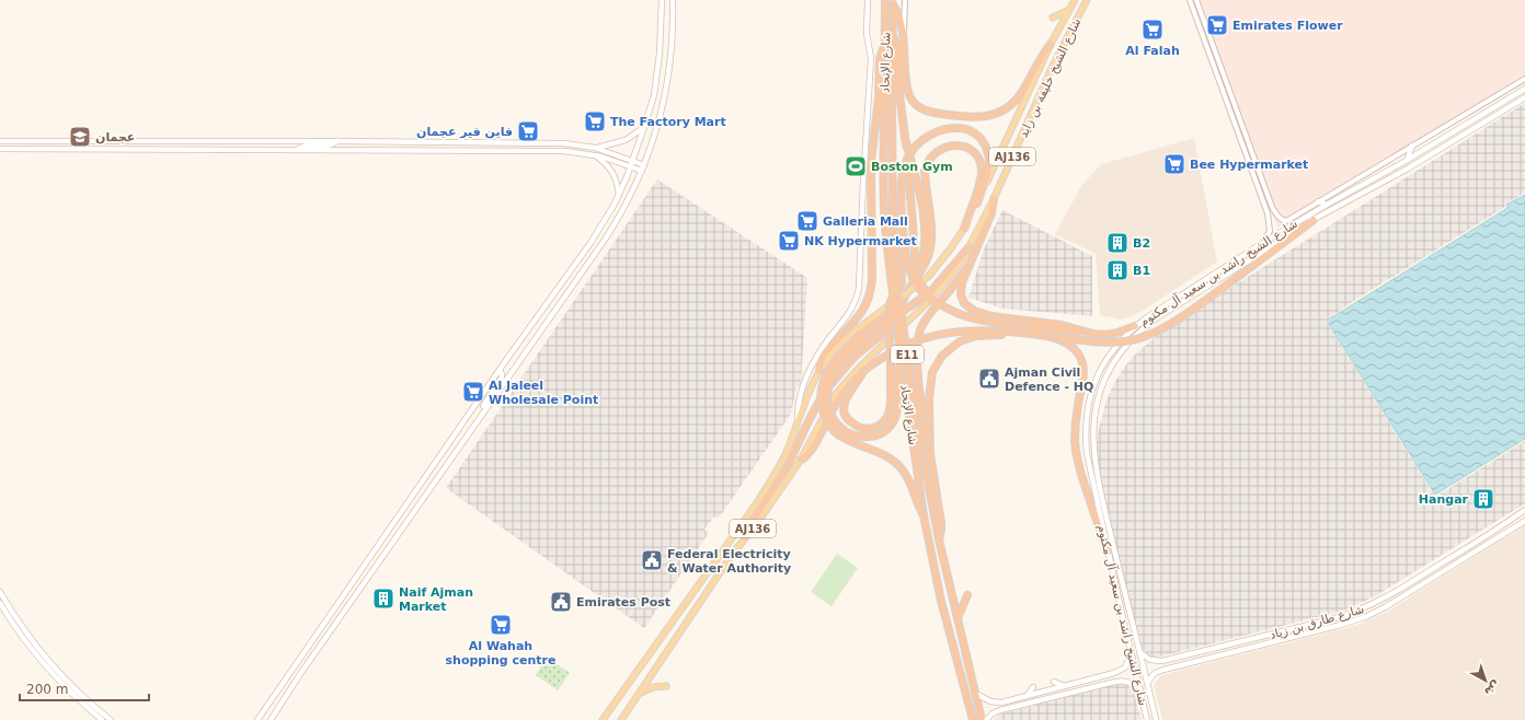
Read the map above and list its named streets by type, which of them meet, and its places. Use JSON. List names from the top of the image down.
{
  "streets": {
    "highway": ["شارع الإتحاد", "E11"],
    "main road": [
      "شارع الشيخ خليفة بن زايد",
      "AJ136",
      "شارع الشيخ راشد بن سعيد آل مكتوم",
      "شارع طارق بن زياد"
    ]
  },
  "crossings": [
    ["شارع الإتحاد", "شارع الشيخ خليفة بن زايد"],
    ["شارع الإتحاد", "AJ136"],
    ["شارع الشيخ خليفة بن زايد", "AJ136"],
    ["شارع الشيخ راشد بن سعيد آل مكتوم", "شارع طارق بن زياد"]
  ],
  "places": {
    "supermarket": [
      "Emirates Flower",
      "Al Falah",
      "The Factory Mart",
      "فاين فير عجمان",
      "Bee Hypermarket",
      "Galleria Mall",
      "NK Hypermarket",
      "Al Jaleel Wholesale Point",
      "Al Wahah shopping centre"
    ],
    "school or university": ["عجمان"],
    "sports": ["Boston Gym"],
    "building": [
      "B2",
      "B1",
      "Hangar",
      "Naif Ajman Market"
    ],
    "public building": ["Ajman Civil Defence - HQ", "Federal Electricity & Water Authority", "Emirates Post"]
  },
  "scale_bar": "200 m",
  "north": "bottom right"
}
